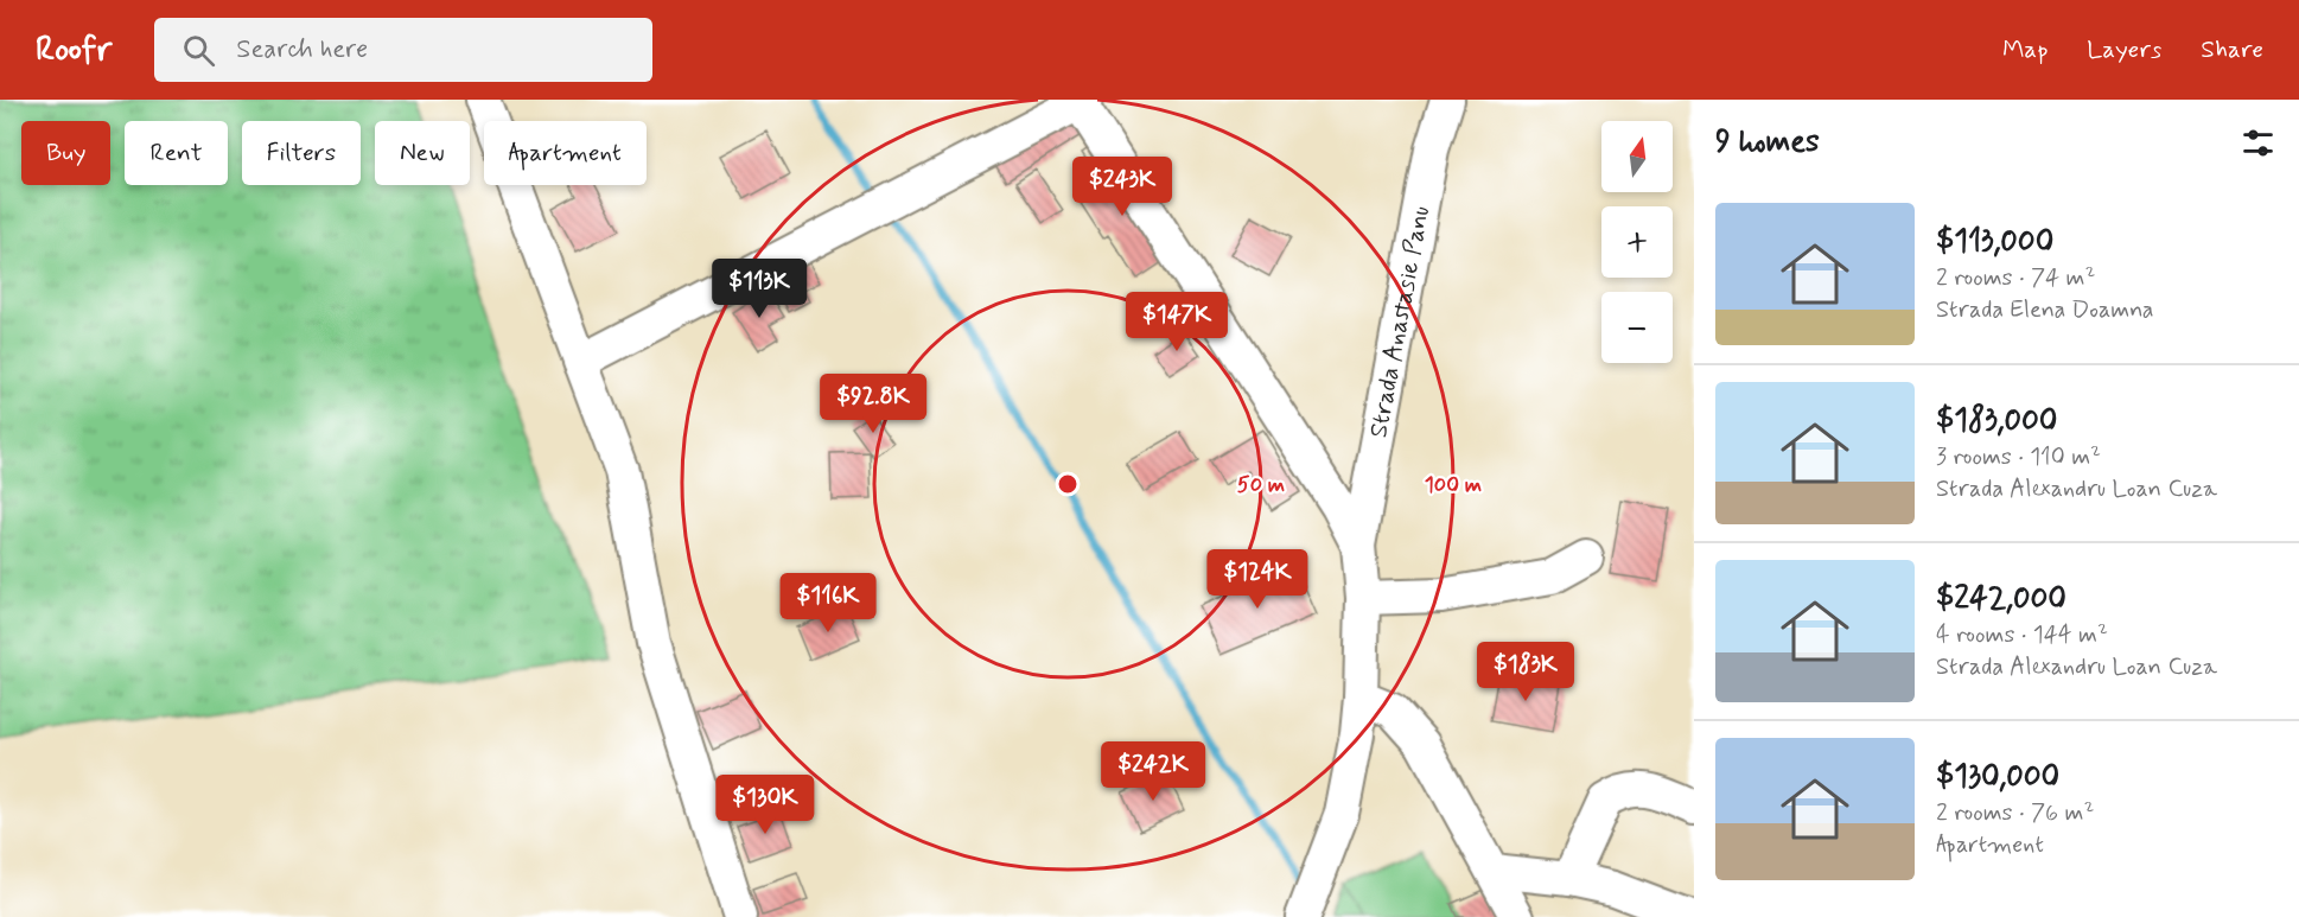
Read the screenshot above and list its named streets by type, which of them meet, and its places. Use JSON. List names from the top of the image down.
{
  "streets": {
    "street": ["Strada Anastasie Panu"]
  },
  "north": "top",
  "page": {
    "header": "Roofr",
    "search": "Search here",
    "nav": ["Map", "Layers", "Share"],
    "heading": "9 homes",
    "map_buttons": ["+", "−"],
    "chip": [
      "Buy",
      "Rent",
      "Filters",
      "New",
      "Apartment"
    ],
    "price": [
      "$243K",
      "$113K",
      "$147K",
      "$92.8K",
      "$124K",
      "$116K",
      "$183K",
      "$242K",
      "$130K"
    ],
    "list": [
      {
        "name": "$113,000",
        "note": "2 rooms · 74 m² · Strada Elena Doamna"
      },
      {
        "name": "$183,000",
        "note": "3 rooms · 110 m² · Strada Alexandru Loan Cuza"
      },
      {
        "name": "$242,000",
        "note": "4 rooms · 144 m² · Strada Alexandru Loan Cuza"
      },
      {
        "name": "$130,000",
        "note": "2 rooms · 76 m² · Apartment"
      }
    ]
  },
  "rings": ["50 m", "100 m"]
}
